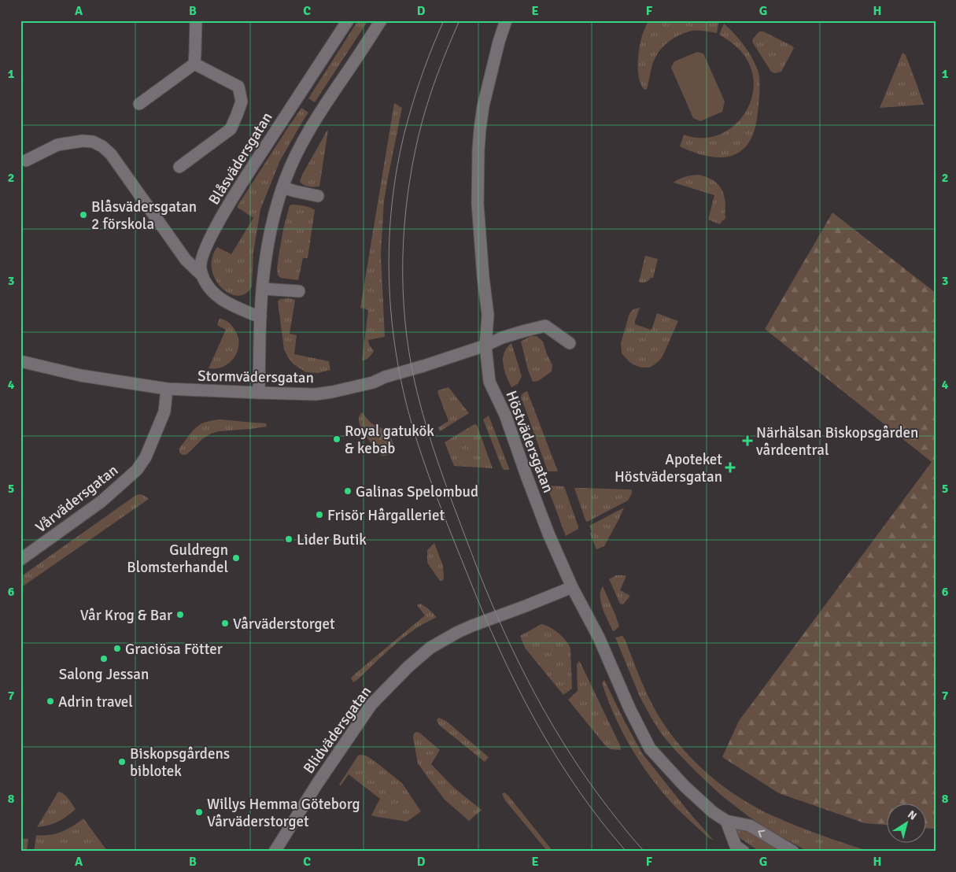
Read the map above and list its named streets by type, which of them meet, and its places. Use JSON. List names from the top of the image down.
{
  "streets": {
    "street": [
      "Blåsvädersgatan",
      "Stormvädersgatan",
      "Höstvädersgatan",
      "Vårvädersgatan",
      "Blidvädersgatan"
    ]
  },
  "crossings": [
    ["Stormvädersgatan", "Höstvädersgatan"],
    ["Stormvädersgatan", "Vårvädersgatan"],
    ["Höstvädersgatan", "Blidvädersgatan"]
  ],
  "places": {
    "other": [
      "Blåsvädersgatan 2 förskola",
      "Royal gatukök & kebab",
      "Galinas Spelombud",
      "Frisör Hårgalleriet",
      "Lider Butik",
      "Guldregn Blomsterhandel",
      "Vår Krog & Bar",
      "Vårväderstorget",
      "Graciösa Fötter",
      "Salong Jessan",
      "Adrin travel",
      "Biskopsgårdens biblotek",
      "Willys Hemma Göteborg Vårväderstorget"
    ],
    "health": ["Närhälsan Biskopsgården vårdcentral", "Apoteket Höstvädersgatan"]
  },
  "north": "top right",
  "grid": {
    "columns": [
      "A",
      "B",
      "C",
      "D",
      "E",
      "F",
      "G",
      "H"
    ],
    "rows": [
      "1",
      "2",
      "3",
      "4",
      "5",
      "6",
      "7",
      "8"
    ]
  }
}
